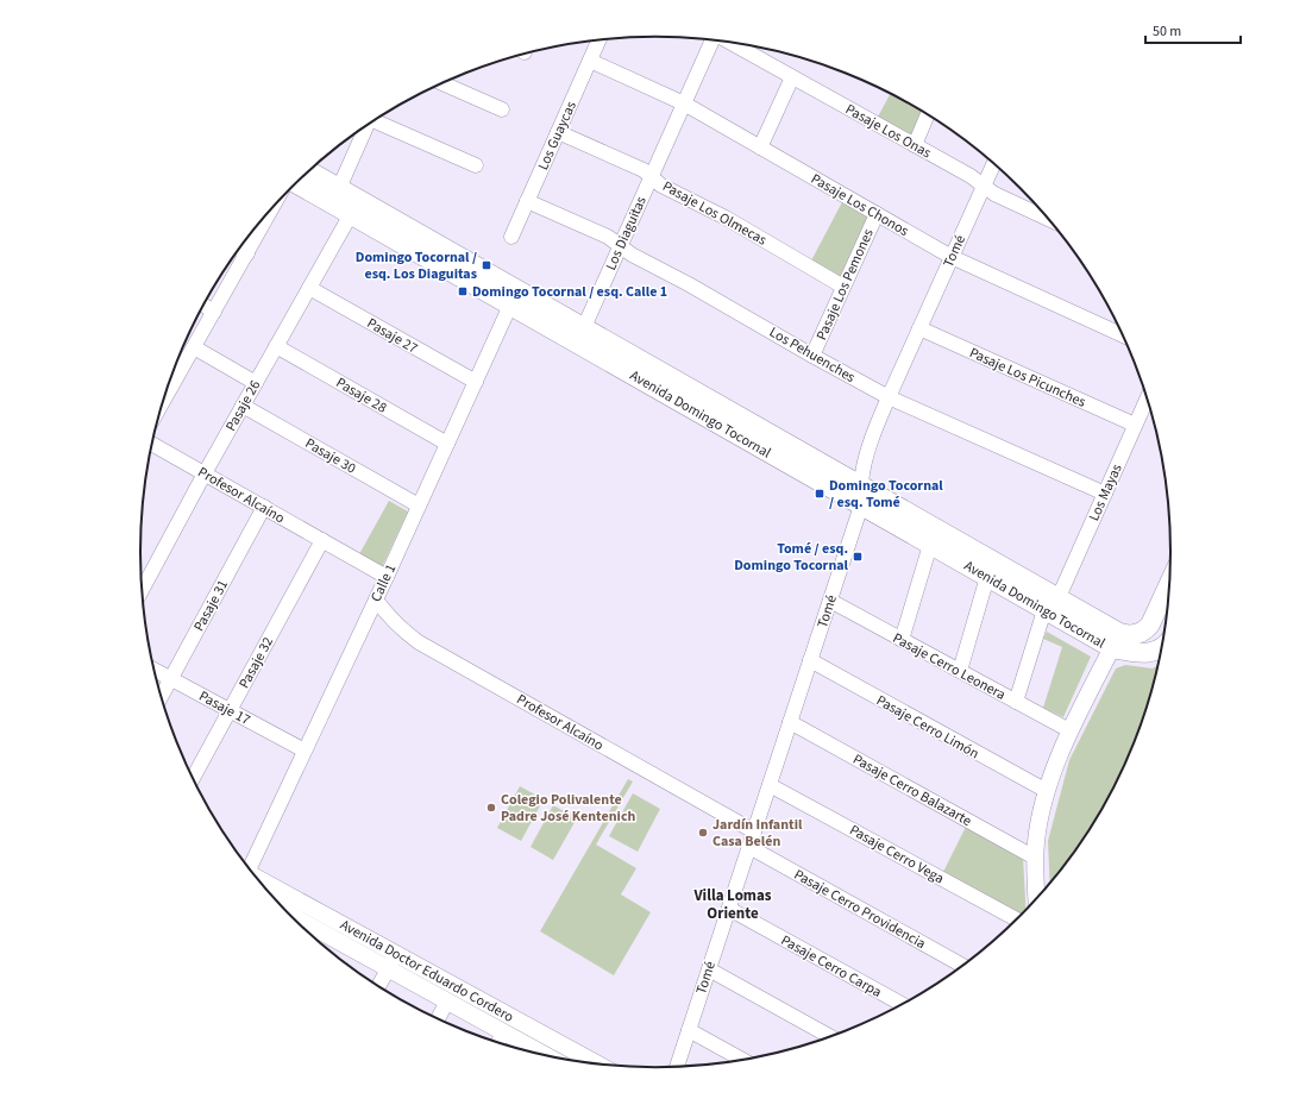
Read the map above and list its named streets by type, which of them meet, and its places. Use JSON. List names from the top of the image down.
{
  "streets": {
    "main road": ["Avenida Domingo Tocornal"],
    "street": [
      "Pasaje Los Onas",
      "Los Guaycas",
      "Pasaje Los Chonos",
      "Pasaje Los Olmecas",
      "Los Diaguitas",
      "Tomé",
      "Pasaje Los Pemones",
      "Pasaje 27",
      "Los Pehuenches",
      "Pasaje Los Picunches",
      "Pasaje 28",
      "Pasaje 26",
      "Pasaje 30",
      "Los Mayas",
      "Profesor Alcaíno",
      "Calle 1",
      "Pasaje 31",
      "Pasaje 32",
      "Pasaje Cerro Leonera",
      "Pasaje 17",
      "Pasaje Cerro Limón",
      "Pasaje Cerro Balazarte",
      "Pasaje Cerro Vega",
      "Pasaje Cerro Providencia",
      "Pasaje Cerro Carpa",
      "Avenida Doctor Eduardo Cordero"
    ]
  },
  "crossings": [
    ["Pasaje Los Onas", "Tomé"],
    ["Los Guaycas", "Pasaje Los Chonos"],
    ["Los Guaycas", "Pasaje Los Olmecas"],
    ["Los Guaycas", "Los Pehuenches"],
    ["Pasaje Los Chonos", "Los Diaguitas"],
    ["Pasaje Los Chonos", "Tomé"],
    ["Pasaje Los Chonos", "Pasaje Los Pemones"],
    ["Pasaje Los Olmecas", "Los Diaguitas"],
    ["Pasaje Los Olmecas", "Pasaje Los Pemones"],
    ["Los Diaguitas", "Los Pehuenches"],
    ["Los Diaguitas", "Avenida Domingo Tocornal"],
    ["Tomé", "Los Pehuenches"],
    ["Tomé", "Pasaje Los Picunches"],
    ["Tomé", "Avenida Domingo Tocornal"],
    ["Tomé", "Profesor Alcaíno"],
    ["Tomé", "Pasaje Cerro Leonera"],
    ["Tomé", "Pasaje Cerro Limón"],
    ["Tomé", "Pasaje Cerro Balazarte"],
    ["Tomé", "Pasaje Cerro Vega"],
    ["Tomé", "Pasaje Cerro Providencia"],
    ["Tomé", "Pasaje Cerro Carpa"],
    ["Pasaje Los Pemones", "Los Pehuenches"],
    ["Pasaje 27", "Pasaje 26"],
    ["Pasaje 27", "Calle 1"],
    ["Los Pehuenches", "Los Mayas"],
    ["Pasaje Los Picunches", "Los Mayas"],
    ["Pasaje 28", "Pasaje 26"],
    ["Pasaje 28", "Calle 1"],
    ["Pasaje 26", "Avenida Domingo Tocornal"],
    ["Pasaje 26", "Pasaje 30"],
    ["Pasaje 26", "Profesor Alcaíno"],
    ["Avenida Domingo Tocornal", "Los Mayas"],
    ["Avenida Domingo Tocornal", "Calle 1"],
    ["Pasaje 30", "Calle 1"],
    ["Los Mayas", "Pasaje Cerro Leonera"],
    ["Profesor Alcaíno", "Calle 1"],
    ["Profesor Alcaíno", "Pasaje 31"],
    ["Profesor Alcaíno", "Pasaje 32"],
    ["Calle 1", "Pasaje 17"],
    ["Pasaje 31", "Pasaje 17"],
    ["Pasaje 32", "Pasaje 17"]
  ],
  "districts": ["Villa Lomas Oriente"],
  "places": {
    "transit": [
      "Domingo Tocornal / esq. Los Diaguitas",
      "Domingo Tocornal / esq. Calle 1",
      "Domingo Tocornal / esq. Tomé",
      "Tomé / esq. Domingo Tocornal"
    ],
    "other": ["Colegio Polivalente Padre José Kentenich", "Jardín Infantil Casa Belén"]
  },
  "scale_bar": "50 m"
}
